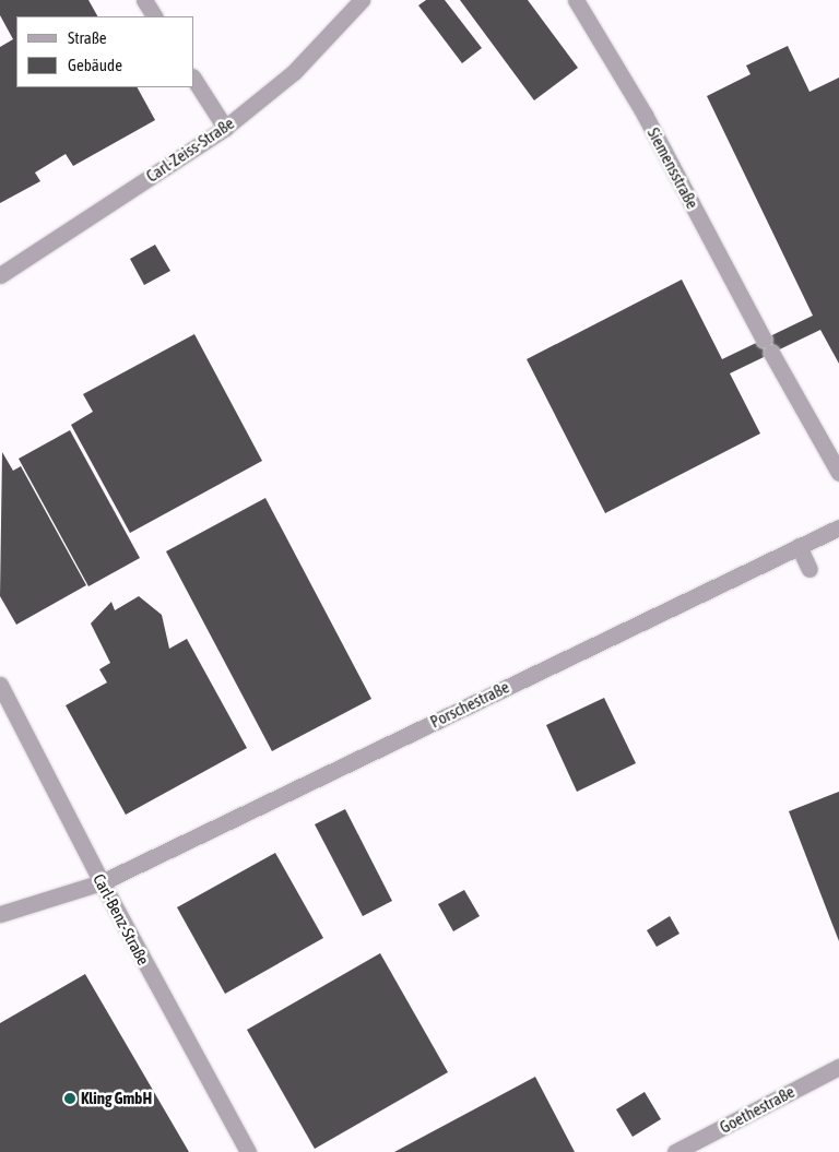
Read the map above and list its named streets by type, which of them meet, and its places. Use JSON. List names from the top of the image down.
{
  "streets": {
    "street": [
      "Carl-Zeiss-Straße",
      "Siemensstraße",
      "Porschestraße",
      "Carl-Benz-Straße",
      "Goethestraße"
    ]
  },
  "crossings": [
    ["Porschestraße", "Carl-Benz-Straße"]
  ],
  "places": ["Kling GmbH"],
  "legend": ["Straße", "Gebäude"]
}
